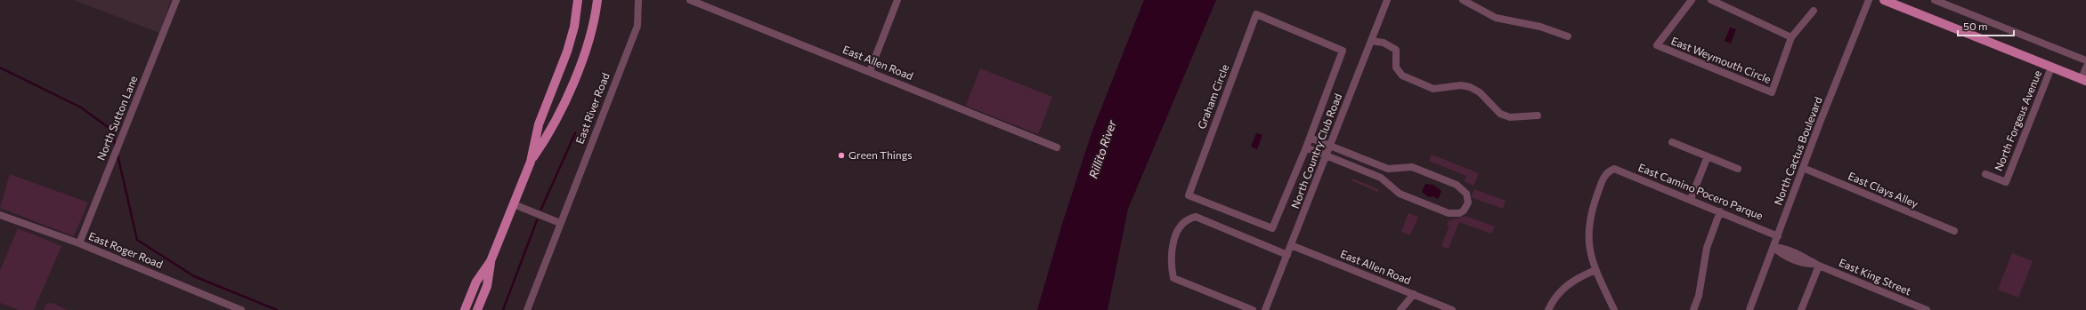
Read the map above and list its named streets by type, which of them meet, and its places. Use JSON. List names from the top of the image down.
{
  "streets": {
    "street": [
      "East Weymouth Circle",
      "East Allen Road",
      "Graham Circle",
      "East River Road",
      "North Sutton Lane",
      "North Forgeus Avenue",
      "North Country Club Road",
      "North Cactus Boulevard",
      "East Clays Alley",
      "East Camino Pocero Parque",
      "East Roger Road",
      "East King Street"
    ]
  },
  "crossings": [
    ["East Allen Road", "North Country Club Road"],
    ["North Sutton Lane", "East Roger Road"],
    ["North Cactus Boulevard", "East Clays Alley"],
    ["North Cactus Boulevard", "East Camino Pocero Parque"],
    ["North Cactus Boulevard", "East King Street"]
  ],
  "water": ["Rillito River"],
  "places": ["Green Things"],
  "scale_bar": "50 m"
}
